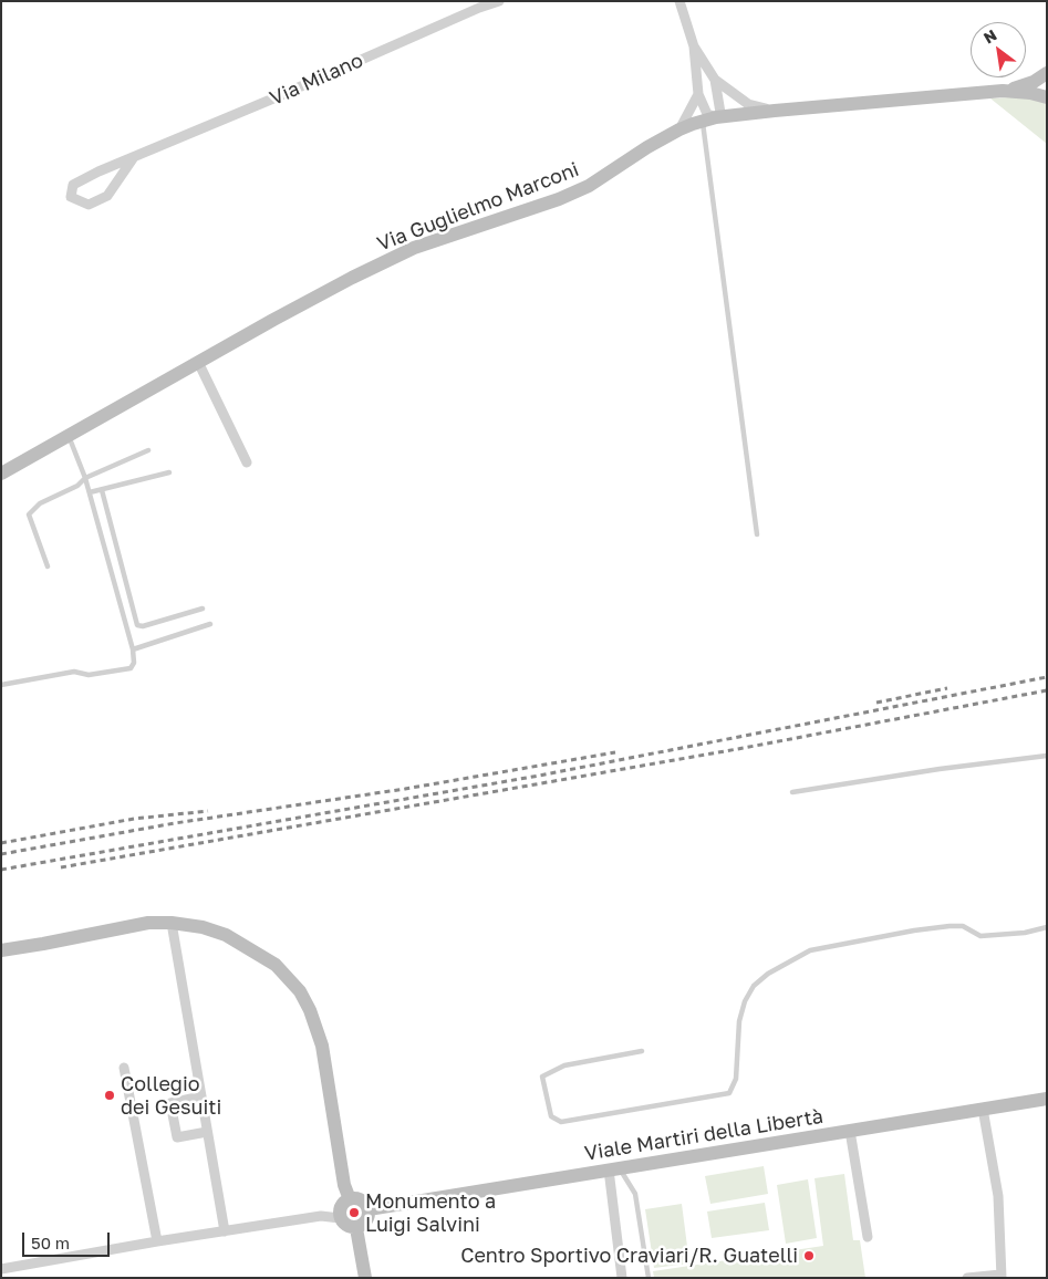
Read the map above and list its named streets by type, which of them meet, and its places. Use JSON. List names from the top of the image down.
{
  "streets": {
    "street": ["Via Milano", "Via Guglielmo Marconi", "Viale Martiri della Libertà"]
  },
  "places": ["Collegio dei Gesuiti", "Monumento a Luigi Salvini", "Centro Sportivo Craviari/R. Guatelli"],
  "scale_bar": "50 m",
  "north": "top left"
}
